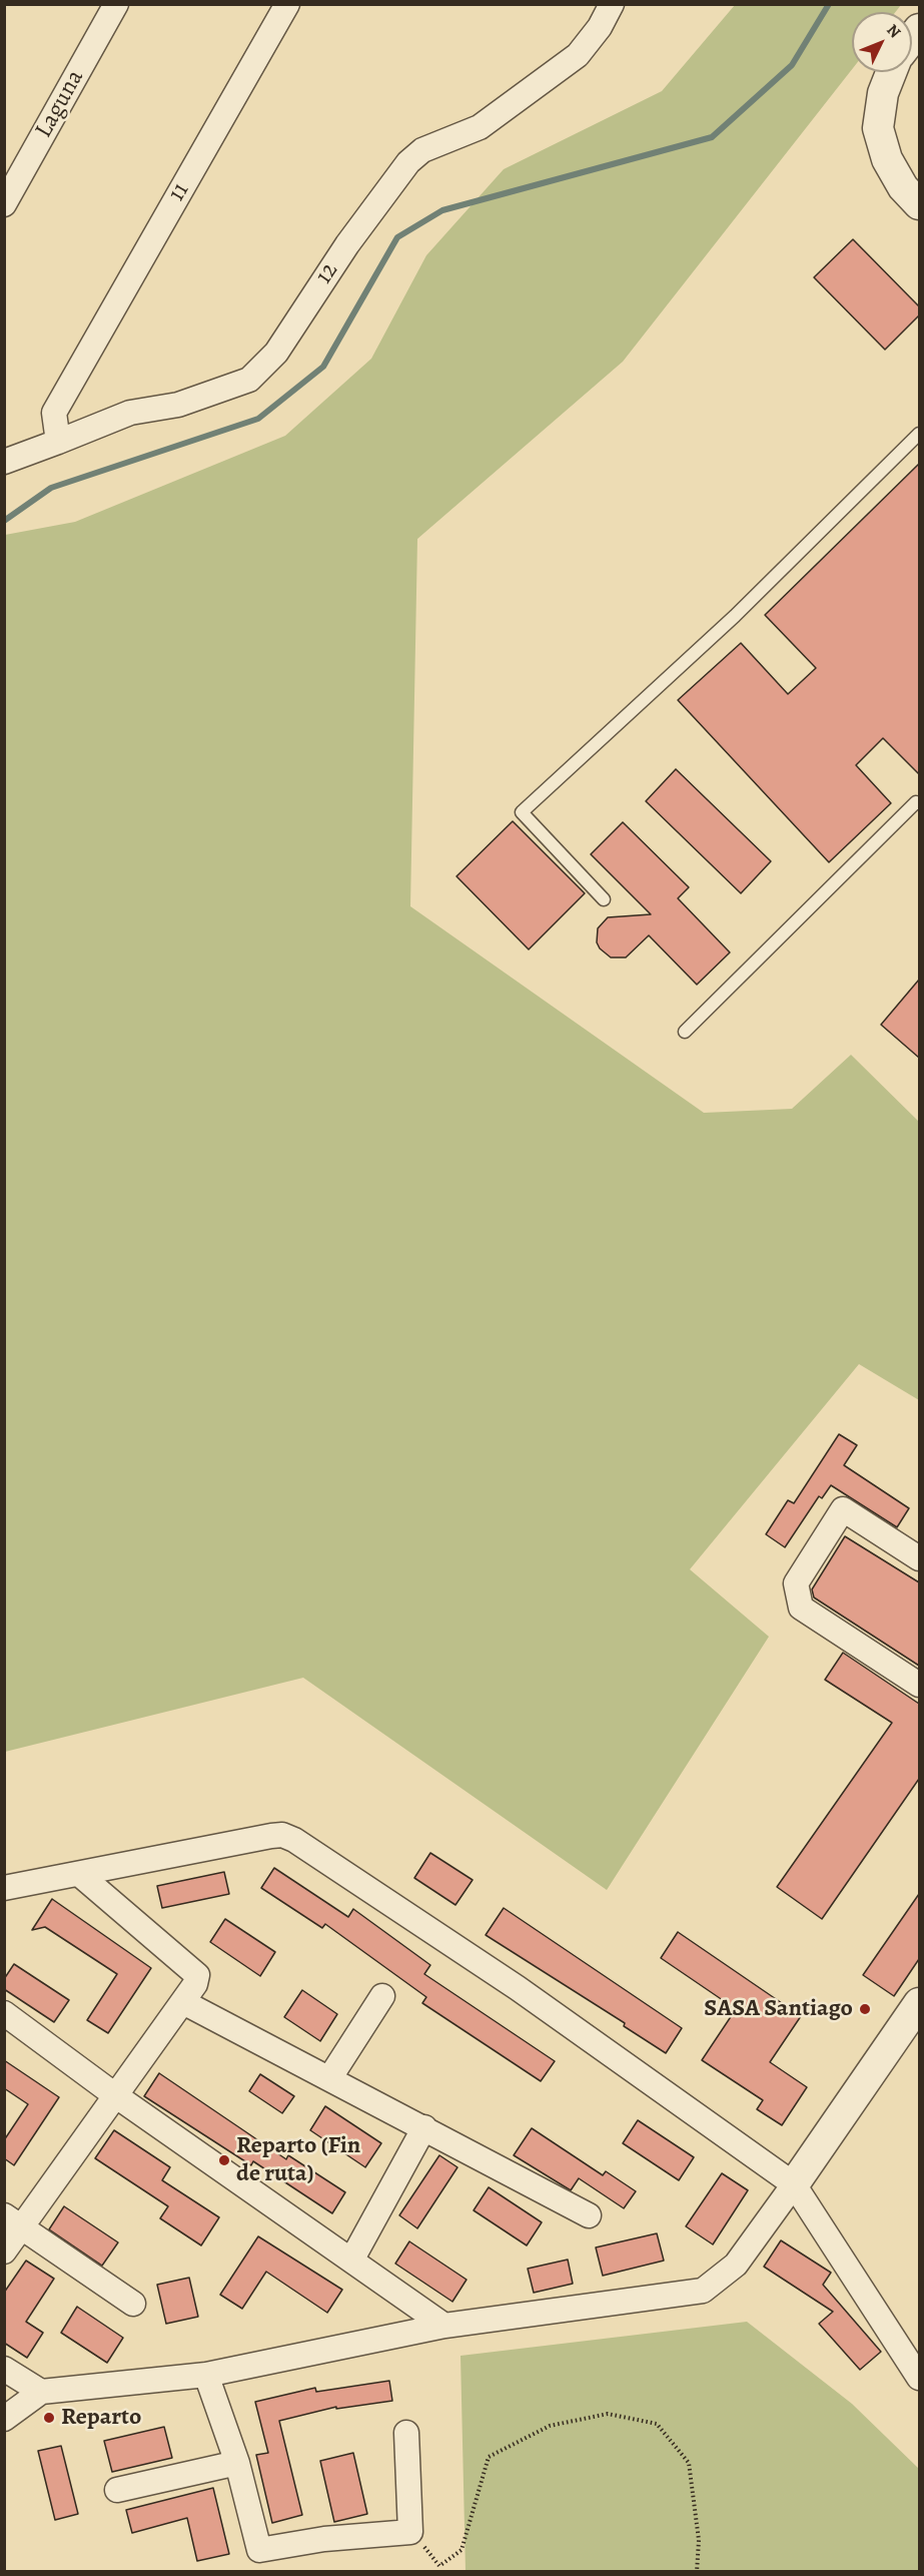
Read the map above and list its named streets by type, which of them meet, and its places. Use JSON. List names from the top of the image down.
{
  "streets": {
    "street": ["Laguna", "11", "12"]
  },
  "crossings": [
    ["11", "12"]
  ],
  "places": ["SASA Santiago", "Reparto (Fin de ruta)", "Reparto"],
  "north": "top right"
}
